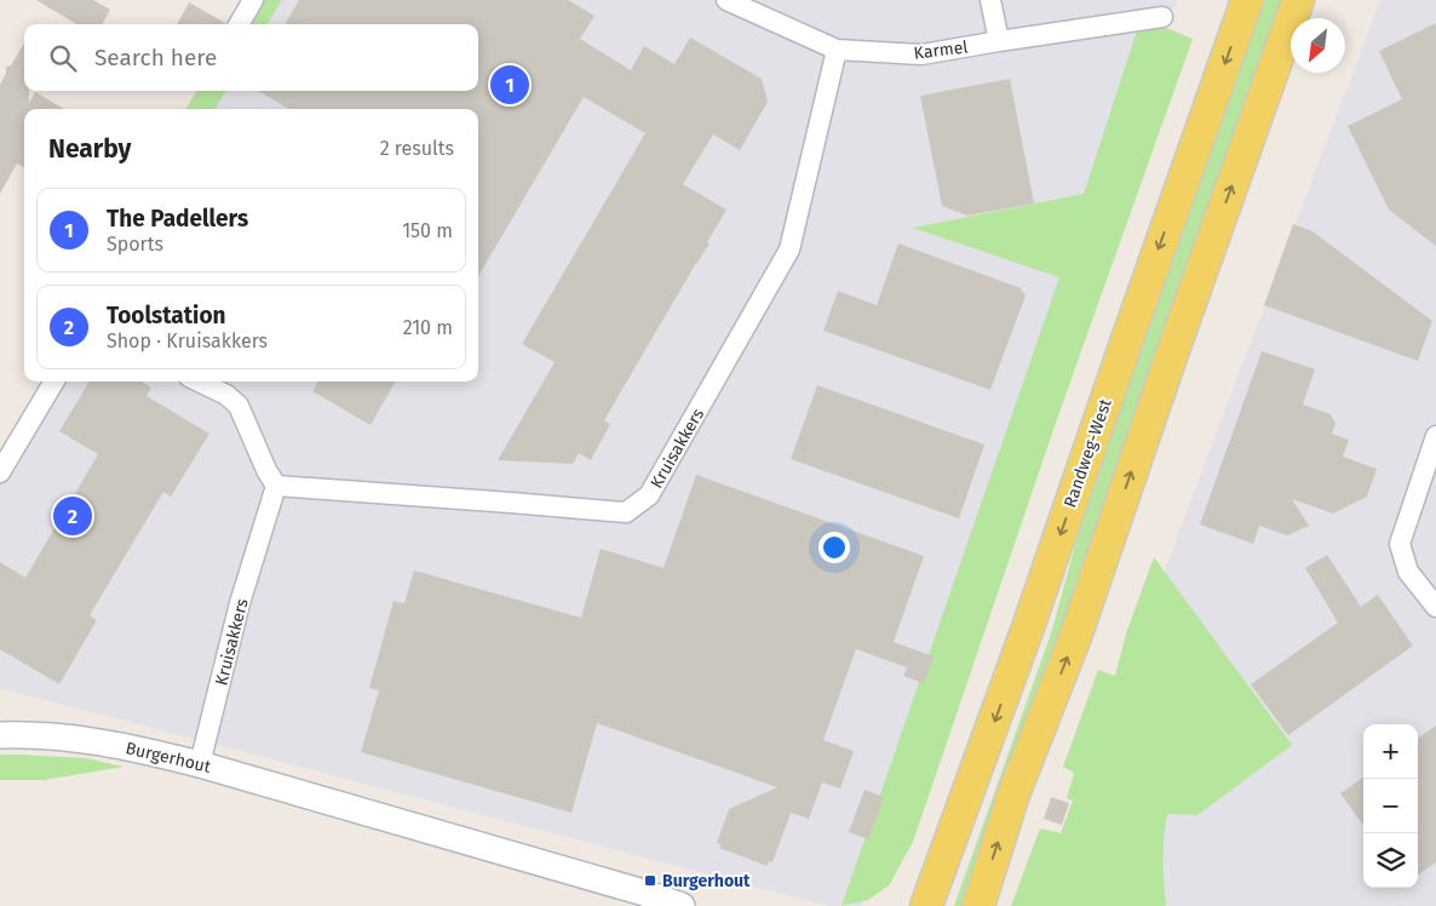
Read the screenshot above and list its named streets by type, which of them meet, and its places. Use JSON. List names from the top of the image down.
{
  "streets": {
    "main road": ["Randweg-West"],
    "street": ["Karmel", "Kruisakkers", "Burgerhout"]
  },
  "crossings": [
    ["Karmel", "Kruisakkers"],
    ["Kruisakkers", "Burgerhout"]
  ],
  "places": {
    "transit": ["Burgerhout"]
  },
  "north": "bottom left",
  "page": {
    "search": "Search here",
    "pins": ["1", "2"],
    "heading": ["Nearby", "2 results"],
    "list": [
      {
        "mark": "1",
        "name": "The Padellers",
        "note": "Sports",
        "value": "150 m"
      },
      {
        "mark": "2",
        "name": "Toolstation",
        "note": "Shop · Kruisakkers",
        "value": "210 m"
      }
    ],
    "map_buttons": ["+", "−"]
  }
}
